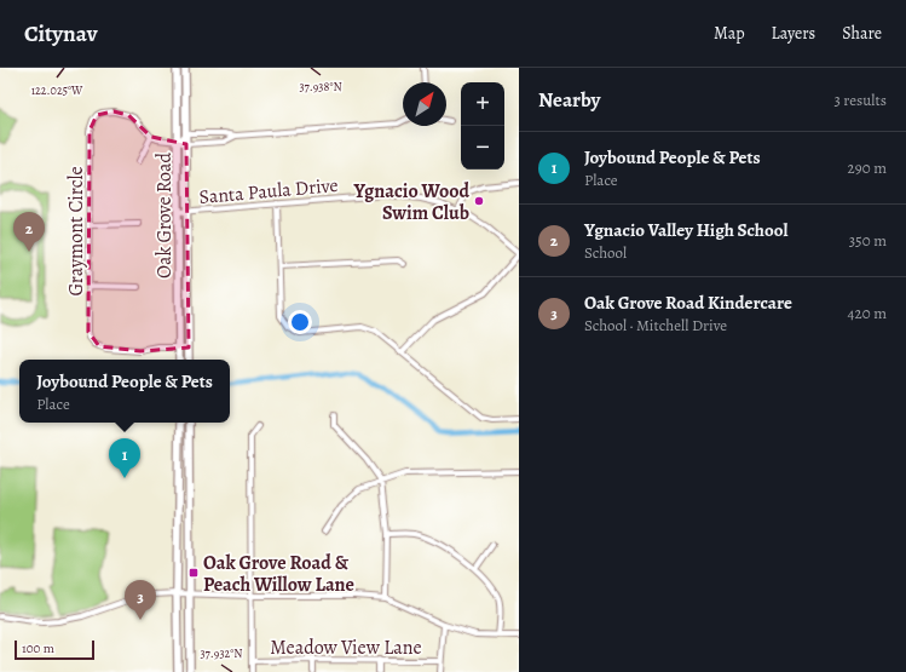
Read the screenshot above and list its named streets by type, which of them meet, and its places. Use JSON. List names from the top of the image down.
{
  "streets": {
    "main road": ["Oak Grove Road"],
    "street": ["Santa Paula Drive", "Graymont Circle", "Meadow View Lane"]
  },
  "crossings": [
    ["Santa Paula Drive", "Oak Grove Road"],
    ["Oak Grove Road", "Graymont Circle"]
  ],
  "places": {
    "other": ["Ygnacio Wood Swim Club"],
    "transit": ["Oak Grove Road & Peach Willow Lane"]
  },
  "scale_bar": "100 m",
  "north": "top right",
  "page": {
    "header": "Citynav",
    "nav": ["Map", "Layers", "Share"],
    "heading": ["Nearby", "3 results"],
    "map_buttons": ["+", "−"],
    "list": [
      {
        "mark": "1",
        "name": "Joybound People & Pets",
        "note": "Place",
        "value": "290 m"
      },
      {
        "mark": "2",
        "name": "Ygnacio Valley High School",
        "note": "School",
        "value": "350 m"
      },
      {
        "mark": "3",
        "name": "Oak Grove Road Kindercare",
        "note": "School · Mitchell Drive",
        "value": "420 m"
      }
    ],
    "pins": ["2", "1", "3"],
    "popup": ["Joybound People & Pets", "Place"],
    "scale": "100 m"
  },
  "coordinates": ["37.938°N", "122.025°W", "37.932°N"]
}
